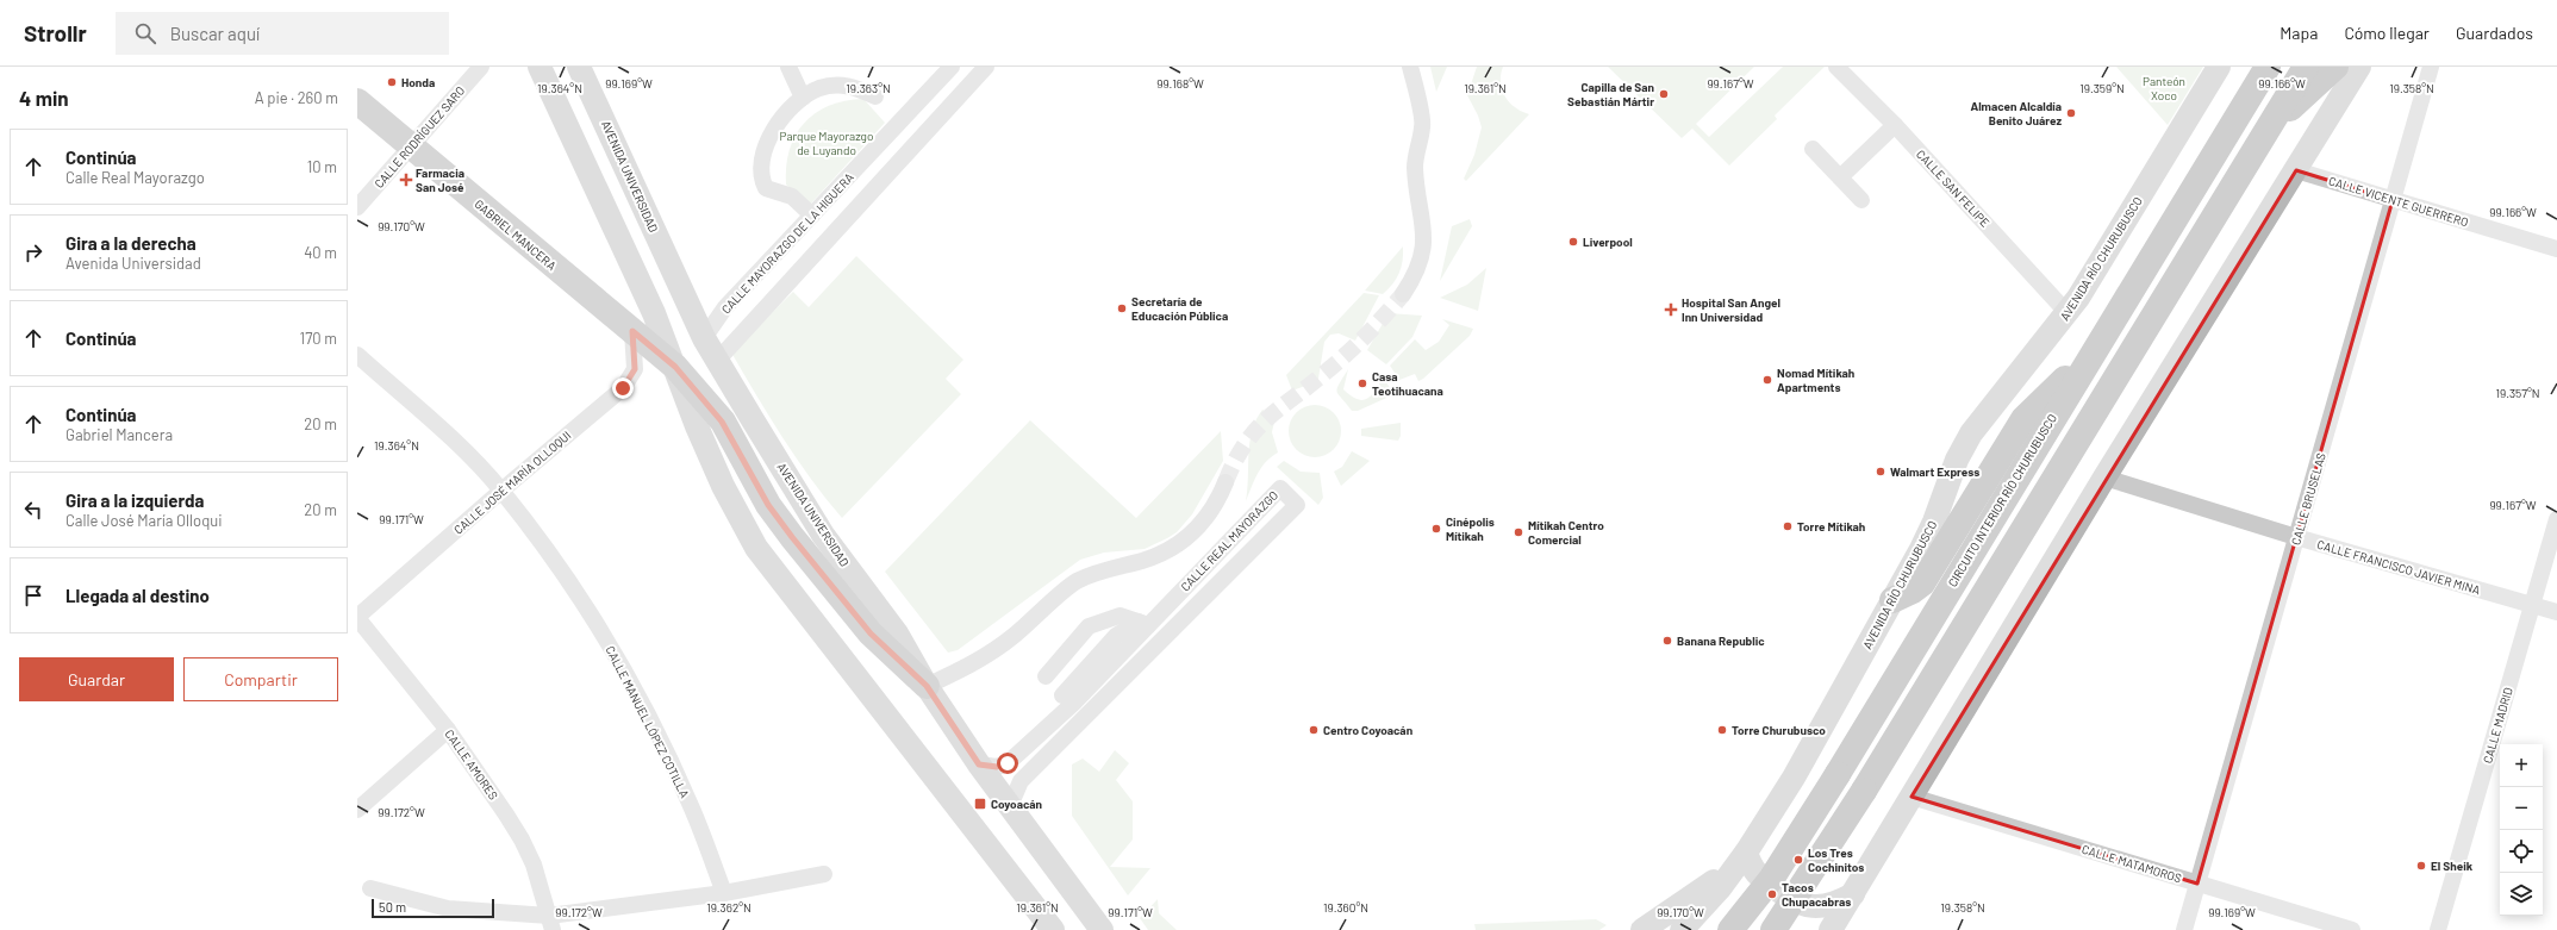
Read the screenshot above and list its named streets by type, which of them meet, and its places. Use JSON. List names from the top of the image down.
{
  "streets": {
    "highway": ["CIRCUITO INTERIOR RÍO CHURUBUSCO"],
    "main road": ["AVENIDA UNIVERSIDAD", "GABRIEL MANCERA", "AVENIDA RÍO CHURUBUSCO"],
    "street": [
      "CALLE RODRÍGUEZ SARO",
      "CALLE SAN FELIPE",
      "CALLE VICENTE GUERRERO",
      "CALLE MAYORAZGO DE LA HIGUERA",
      "CALLE JOSÉ MARÍA OLLOQUI",
      "CALLE BRUSELAS",
      "CALLE REAL MAYORAZGO",
      "CALLE FRANCISCO JAVIER MINA",
      "CALLE MANUEL LÓPEZ COTILLA",
      "CALLE MADRID",
      "CALLE AMORES",
      "CALLE MATAMOROS"
    ]
  },
  "crossings": [
    ["CALLE RODRÍGUEZ SARO", "GABRIEL MANCERA"],
    ["AVENIDA UNIVERSIDAD", "GABRIEL MANCERA"],
    ["AVENIDA UNIVERSIDAD", "CALLE MAYORAZGO DE LA HIGUERA"],
    ["AVENIDA UNIVERSIDAD", "CALLE REAL MAYORAZGO"],
    ["CALLE SAN FELIPE", "AVENIDA RÍO CHURUBUSCO"],
    ["CALLE VICENTE GUERRERO", "CALLE BRUSELAS"],
    ["GABRIEL MANCERA", "CALLE JOSÉ MARÍA OLLOQUI"],
    ["CALLE JOSÉ MARÍA OLLOQUI", "CALLE MANUEL LÓPEZ COTILLA"],
    ["CALLE JOSÉ MARÍA OLLOQUI", "CALLE AMORES"],
    ["CALLE BRUSELAS", "CALLE FRANCISCO JAVIER MINA"],
    ["CALLE BRUSELAS", "CALLE MATAMOROS"],
    ["CALLE FRANCISCO JAVIER MINA", "CALLE MADRID"]
  ],
  "parks": ["Panteón Xoco", "Parque Mayorazgo de Luyando"],
  "places": {
    "other": [
      "Honda",
      "Capilla de San Sebastián Mártir",
      "Almacen Alcaldía Benito Juárez",
      "Liverpool",
      "Secretaría de Educación Pública",
      "Nomad Mítikah Apartments",
      "Casa Teotihuacana",
      "Walmart Express",
      "Torre Mítikah",
      "Cinépolis Mítikah",
      "Mítikah Centro Comercial",
      "Banana Republic",
      "Centro Coyoacán",
      "Torre Churubusco",
      "Los Tres Cochinitos",
      "El Sheik",
      "Tacos Chupacabras"
    ],
    "health": ["Farmacia San José", "Hospital San Angel Inn Universidad"],
    "transit": ["Coyoacán"]
  },
  "scale_bar": "50 m",
  "page": {
    "header": "Strollr",
    "search": "Buscar aquí",
    "nav": ["Mapa", "Cómo llegar", "Guardados"],
    "heading": ["4 min", "A pie · 260 m"],
    "list": [
      ["Continúa", "Calle Real Mayorazgo", "10 m"],
      ["Gira a la derecha", "Avenida Universidad", "40 m"],
      ["Continúa", "170 m"],
      ["Continúa", "Gabriel Mancera", "20 m"],
      ["Gira a la izquierda", "Calle José María Olloqui", "20 m"],
      "Llegada al destino"
    ],
    "buttons": ["Guardar", "Compartir"],
    "map_buttons": ["+", "−"],
    "scale": "50 m"
  },
  "coordinates": [
    "99.169°W",
    "99.168°W",
    "99.167°W",
    "99.166°W",
    "19.364°N",
    "19.363°N",
    "19.361°N",
    "19.359°N",
    "19.358°N",
    "99.170°W",
    "19.357°N",
    "99.171°W",
    "99.172°W",
    "19.362°N",
    "19.360°N"
  ]
}
